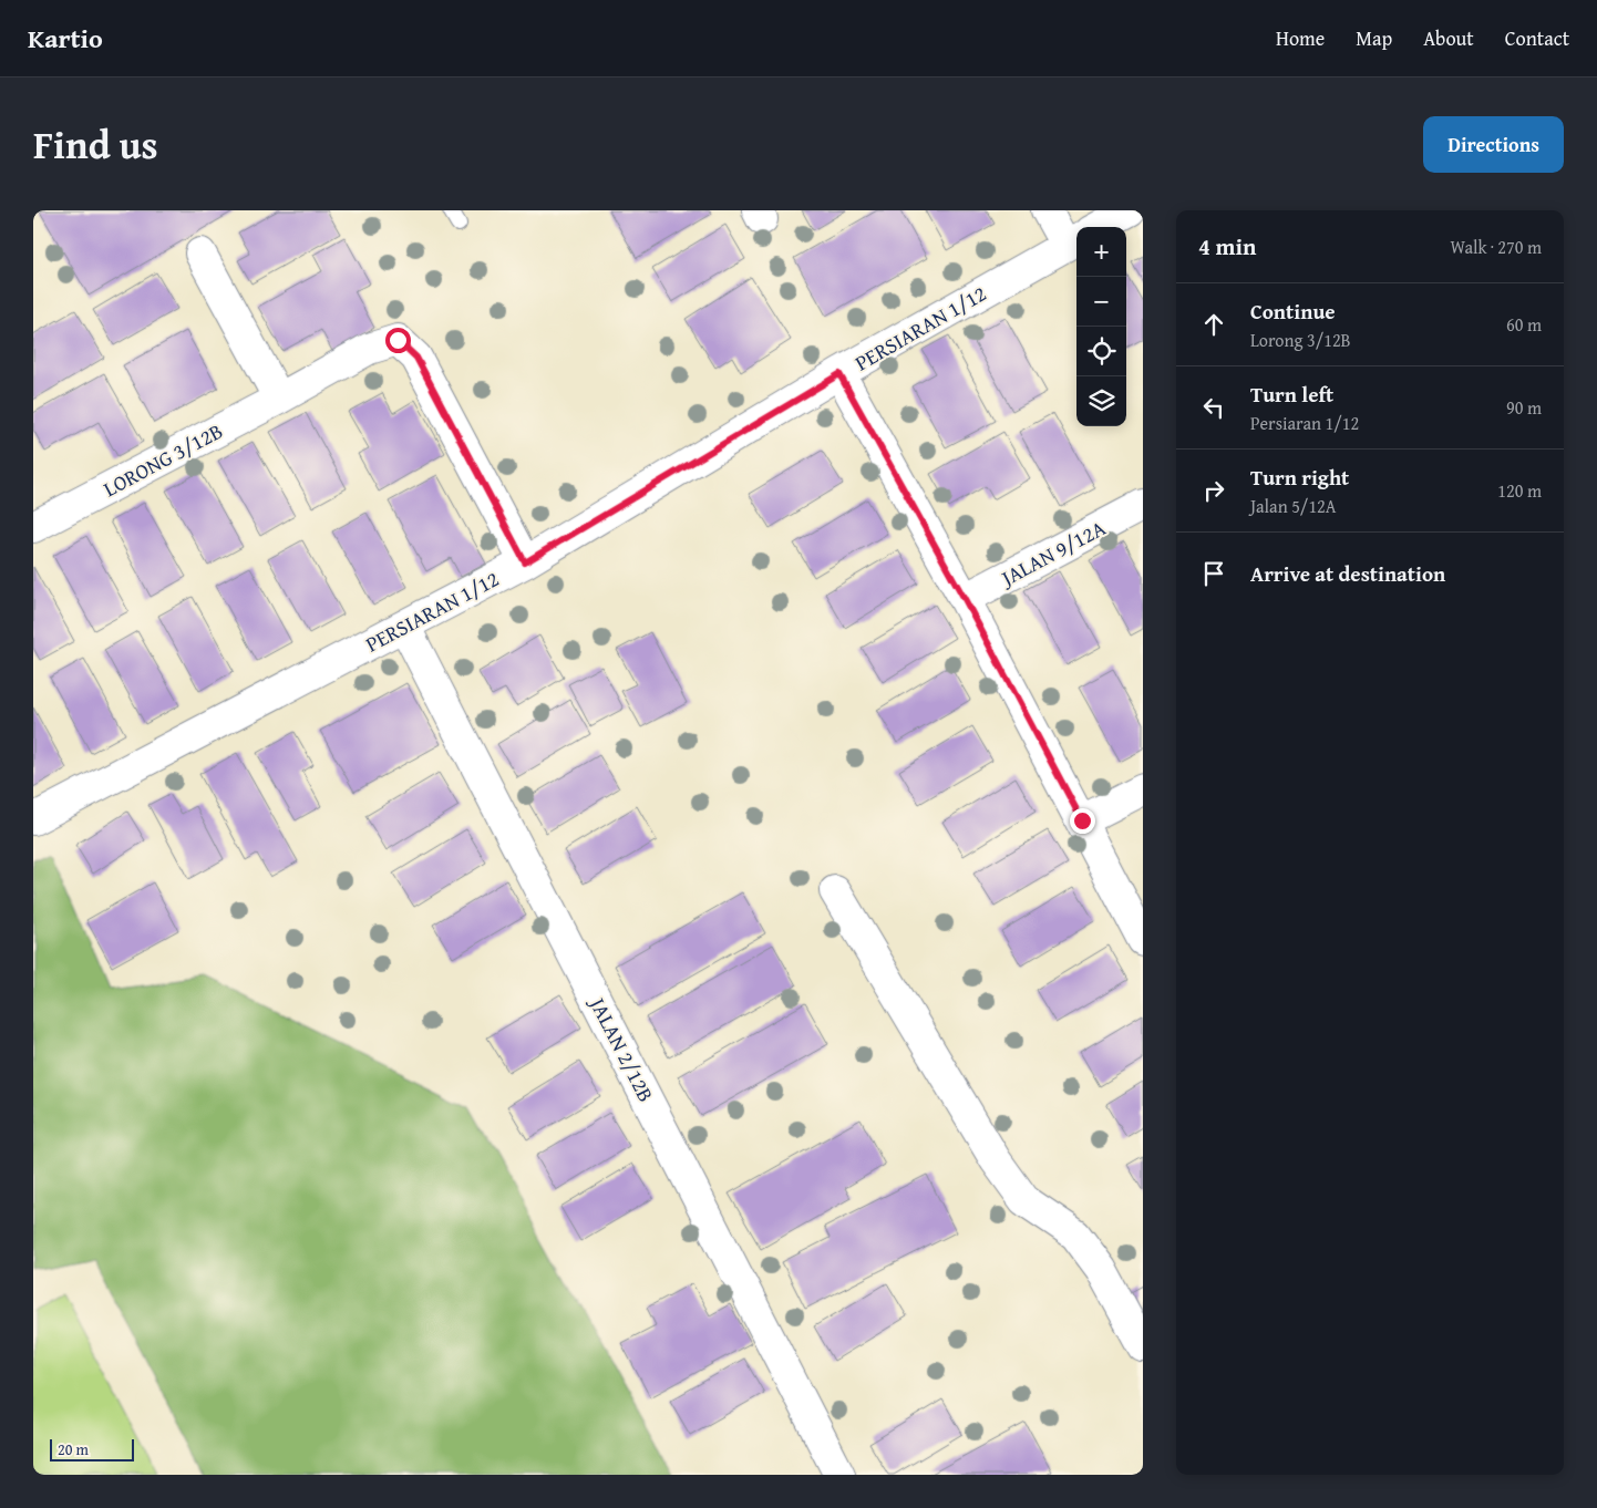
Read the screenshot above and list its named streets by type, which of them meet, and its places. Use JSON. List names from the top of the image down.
{
  "streets": {
    "street": [
      "PERSIARAN 1/12",
      "LORONG 3/12B",
      "JALAN 9/12A",
      "JALAN 2/12B"
    ]
  },
  "crossings": [
    ["PERSIARAN 1/12", "LORONG 3/12B"],
    ["PERSIARAN 1/12", "JALAN 2/12B"]
  ],
  "scale_bar": "20 m",
  "page": {
    "header": "Kartio",
    "nav": [
      "Home",
      "Map",
      "About",
      "Contact"
    ],
    "title": "Find us",
    "buttons": "Directions",
    "heading": ["4 min", "Walk · 270 m"],
    "map_buttons": ["+", "−"],
    "list": [
      ["Continue", "Lorong 3/12B", "60 m"],
      ["Turn left", "Persiaran 1/12", "90 m"],
      ["Turn right", "Jalan 5/12A", "120 m"],
      "Arrive at destination"
    ],
    "scale": "20 m"
  }
}
